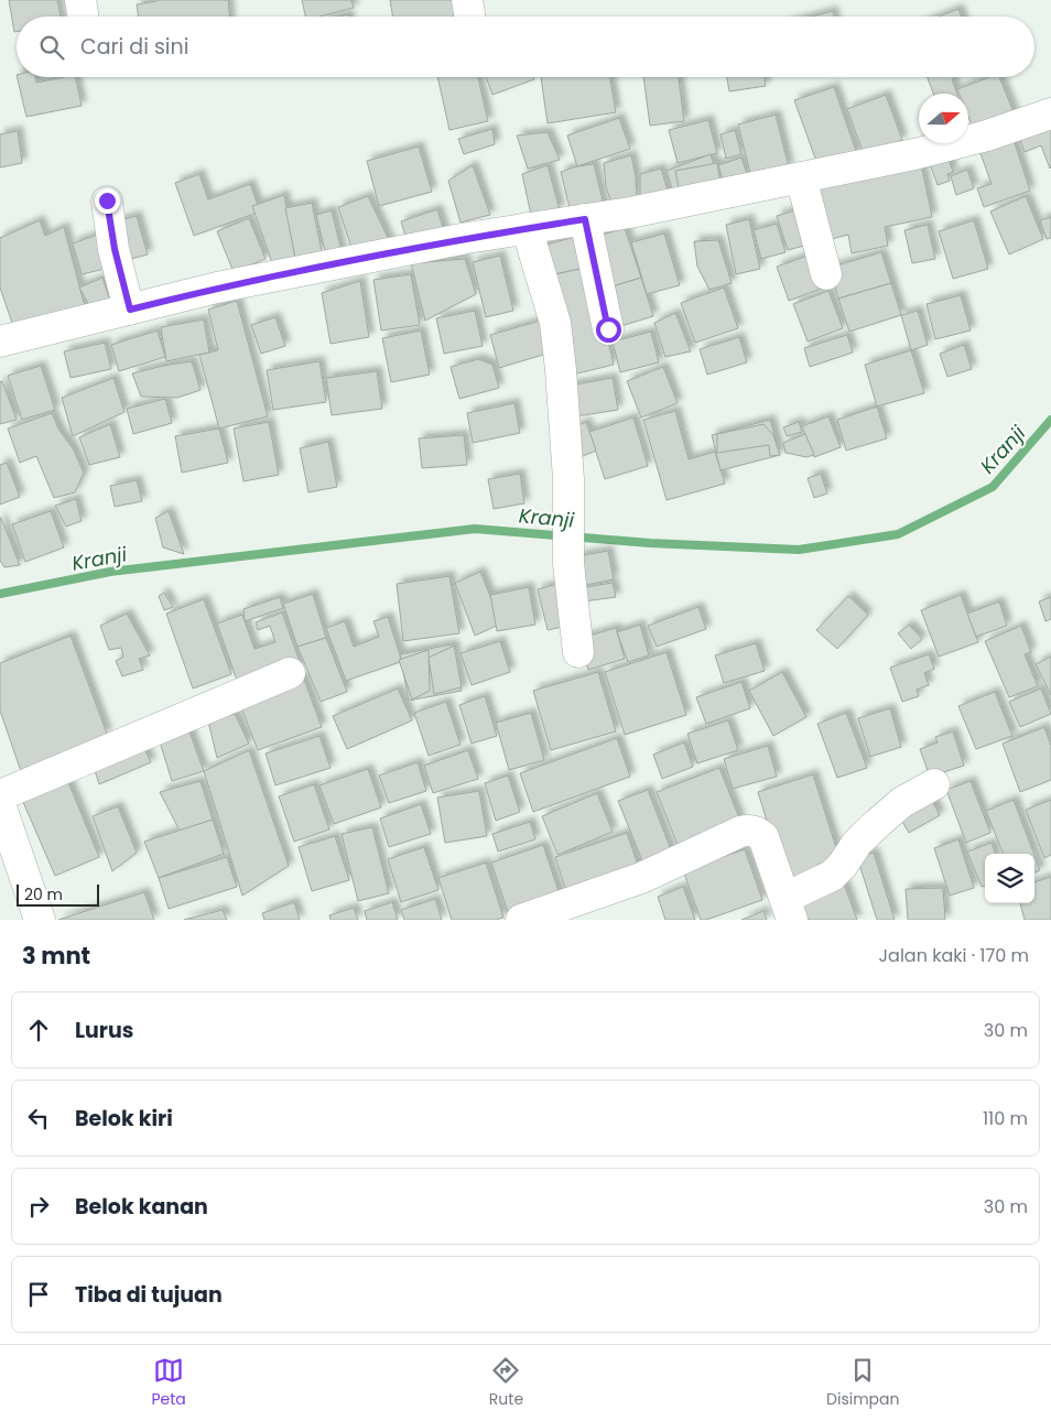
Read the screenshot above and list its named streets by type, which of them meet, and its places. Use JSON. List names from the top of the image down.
{
  "water": ["Kranji"],
  "scale_bar": "20 m",
  "north": "right",
  "page": {
    "search": "Cari di sini",
    "scale": "20 m",
    "heading": ["3 mnt", "Jalan kaki · 170 m"],
    "list": [
      ["Lurus", "30 m"],
      ["Belok kiri", "110 m"],
      ["Belok kanan", "30 m"],
      "Tiba di tujuan"
    ],
    "nav": ["Peta", "Rute", "Disimpan"]
  }
}
